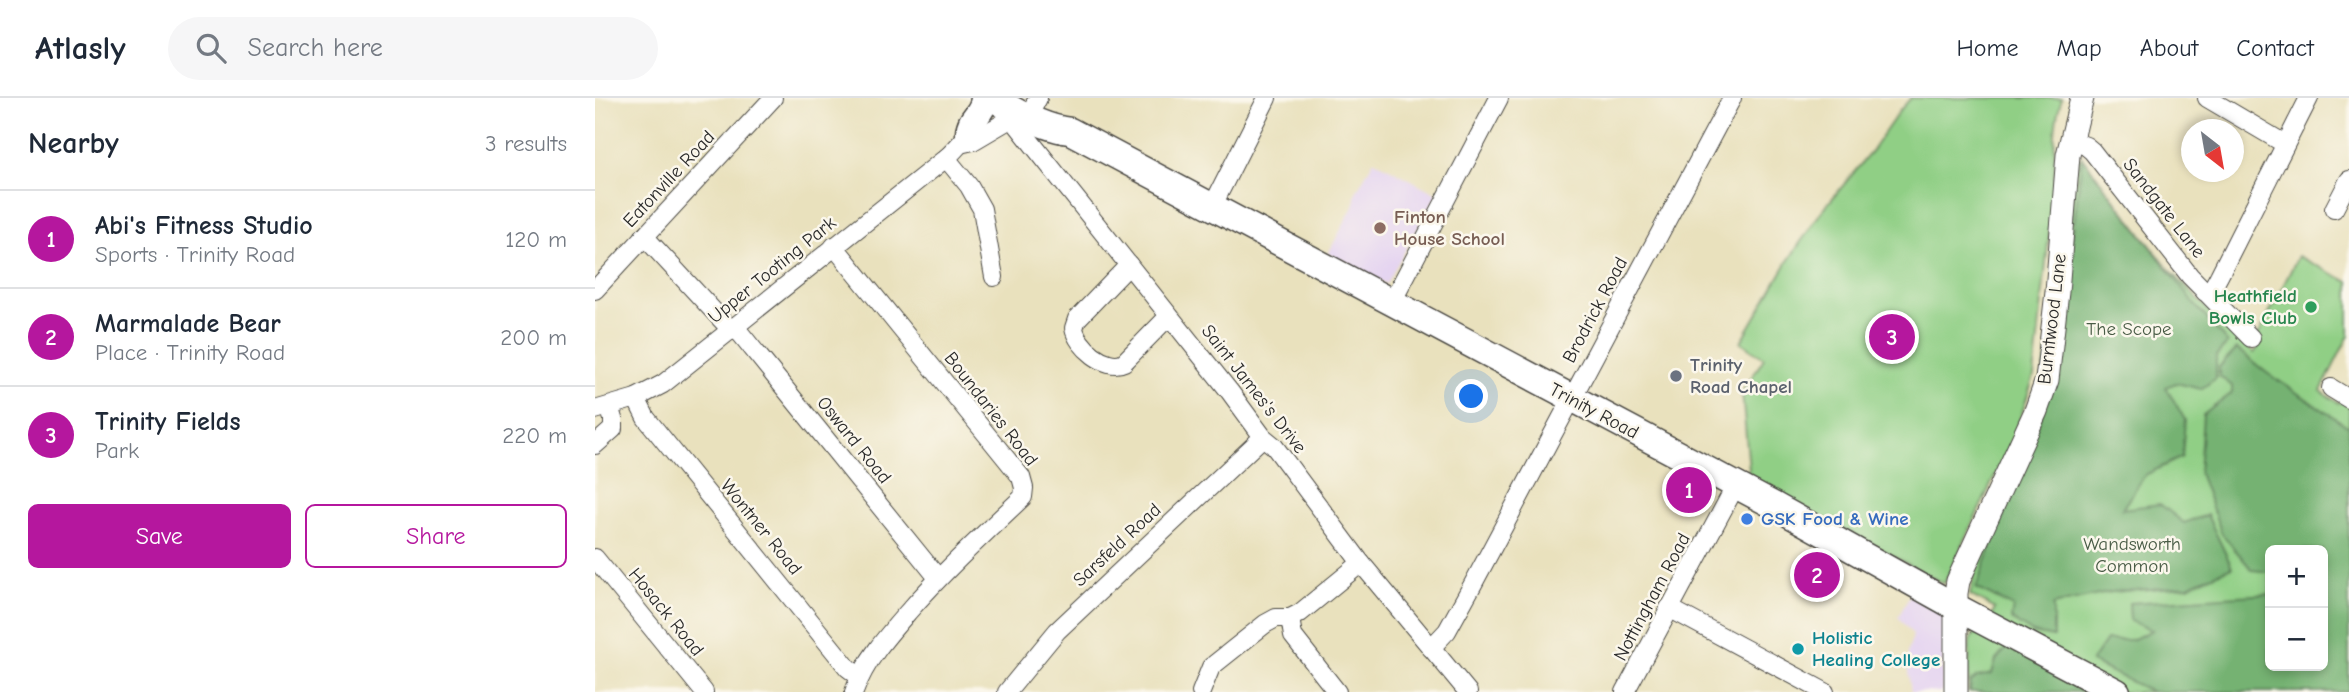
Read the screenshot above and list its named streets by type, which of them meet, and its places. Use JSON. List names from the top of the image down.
{
  "streets": {
    "highway": ["Trinity Road"],
    "main road": ["Burntwood Lane"],
    "street": [
      "Eatonville Road",
      "Sandgate Lane",
      "Upper Tooting Park",
      "Brodrick Road",
      "Saint James's Drive",
      "Boundaries Road",
      "Osward Road",
      "Wontner Road",
      "Sarsfeld Road",
      "Nottingham Road",
      "Hosack Road"
    ]
  },
  "crossings": [
    ["Eatonville Road", "Osward Road"],
    ["Sandgate Lane", "Burntwood Lane"],
    ["Upper Tooting Park", "Boundaries Road"],
    ["Upper Tooting Park", "Osward Road"],
    ["Upper Tooting Park", "Wontner Road"],
    ["Brodrick Road", "Saint James's Drive"],
    ["Brodrick Road", "Trinity Road"],
    ["Burntwood Lane", "Trinity Road"],
    ["Saint James's Drive", "Trinity Road"],
    ["Saint James's Drive", "Sarsfeld Road"],
    ["Boundaries Road", "Osward Road"],
    ["Boundaries Road", "Wontner Road"],
    ["Trinity Road", "Nottingham Road"]
  ],
  "parks": ["The Scope", "Wandsworth Common"],
  "places": [
    "Finton House School",
    "Heathfield Bowls Club",
    "Trinity Road Chapel",
    "GSK Food & Wine",
    "Holistic Healing College"
  ],
  "north": "bottom right",
  "page": {
    "header": "Atlasly",
    "search": "Search here",
    "nav": [
      "Home",
      "Map",
      "About",
      "Contact"
    ],
    "heading": ["Nearby", "3 results"],
    "list": [
      {
        "mark": "1",
        "name": "Abi's Fitness Studio",
        "note": "Sports · Trinity Road",
        "value": "120 m"
      },
      {
        "mark": "2",
        "name": "Marmalade Bear",
        "note": "Place · Trinity Road",
        "value": "200 m"
      },
      {
        "mark": "3",
        "name": "Trinity Fields",
        "note": "Park",
        "value": "220 m"
      }
    ],
    "pins": ["3", "1", "2"],
    "buttons": ["Save", "Share"],
    "map_buttons": ["+", "−"]
  }
}
